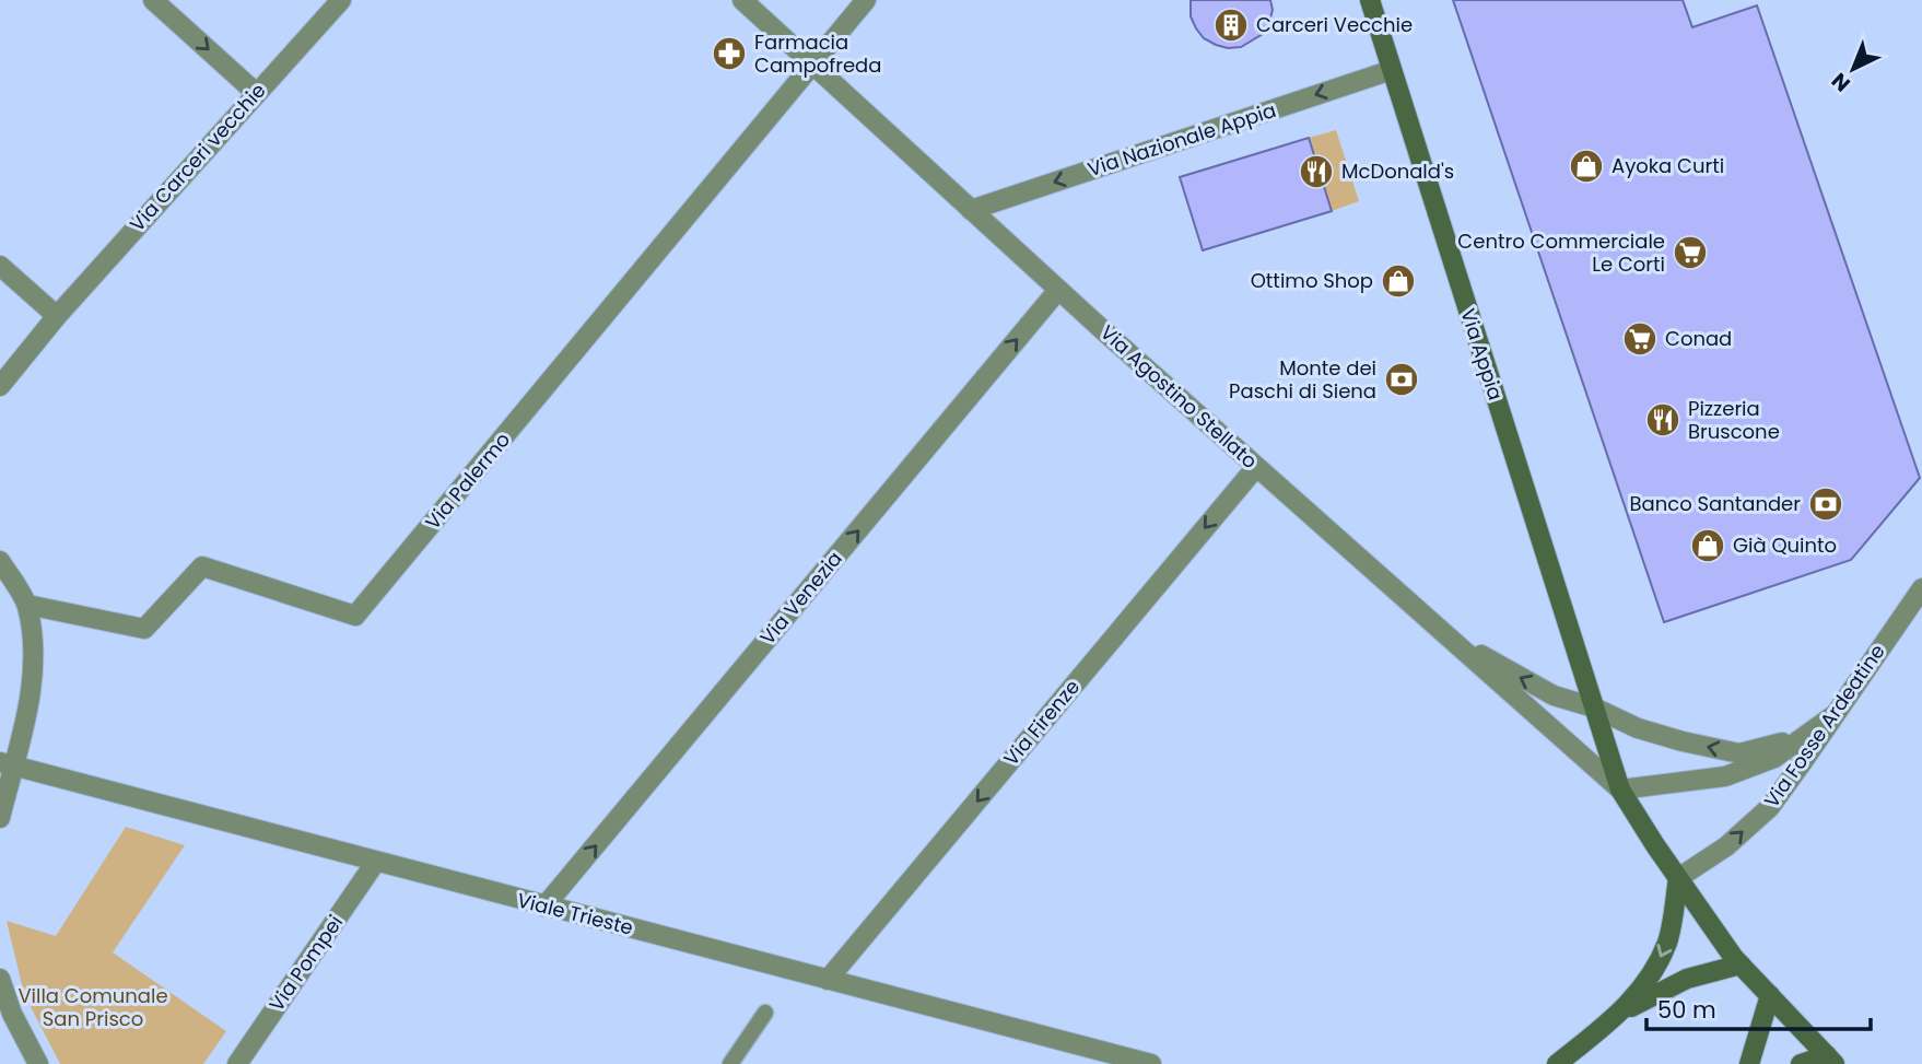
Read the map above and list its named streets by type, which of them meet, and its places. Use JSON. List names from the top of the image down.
{
  "streets": {
    "main road": ["Via Appia"],
    "street": [
      "Via Nazionale Appia",
      "Via Carceri vecchie",
      "Via Agostino Stellato",
      "Via Palermo",
      "Via Venezia",
      "Via Firenze",
      "Via Fosse Ardeatine",
      "Viale Trieste",
      "Via Pompei"
    ]
  },
  "crossings": [
    ["Via Nazionale Appia", "Via Appia"],
    ["Via Nazionale Appia", "Via Agostino Stellato"],
    ["Via Appia", "Via Agostino Stellato"],
    ["Via Appia", "Via Fosse Ardeatine"],
    ["Via Agostino Stellato", "Via Palermo"],
    ["Via Agostino Stellato", "Via Venezia"],
    ["Via Agostino Stellato", "Via Firenze"],
    ["Via Venezia", "Viale Trieste"],
    ["Via Firenze", "Viale Trieste"],
    ["Viale Trieste", "Via Pompei"]
  ],
  "one_way": [
    "Via Nazionale Appia",
    "Via Venezia",
    "Via Firenze",
    "Via Fosse Ardeatine"
  ],
  "parks": ["Villa Comunale San Prisco"],
  "places": {
    "building": ["Carceri Vecchie"],
    "pharmacy": ["Farmacia Campofreda"],
    "shop": ["Ayoka Curti", "Ottimo Shop", "Già Quinto"],
    "restaurant": ["McDonald's", "Pizzeria Bruscone"],
    "supermarket": ["Centro Commerciale Le Corti", "Conad"],
    "bank": ["Monte dei Paschi di Siena", "Banco Santander"]
  },
  "scale_bar": "50 m",
  "north": "bottom left"
}
